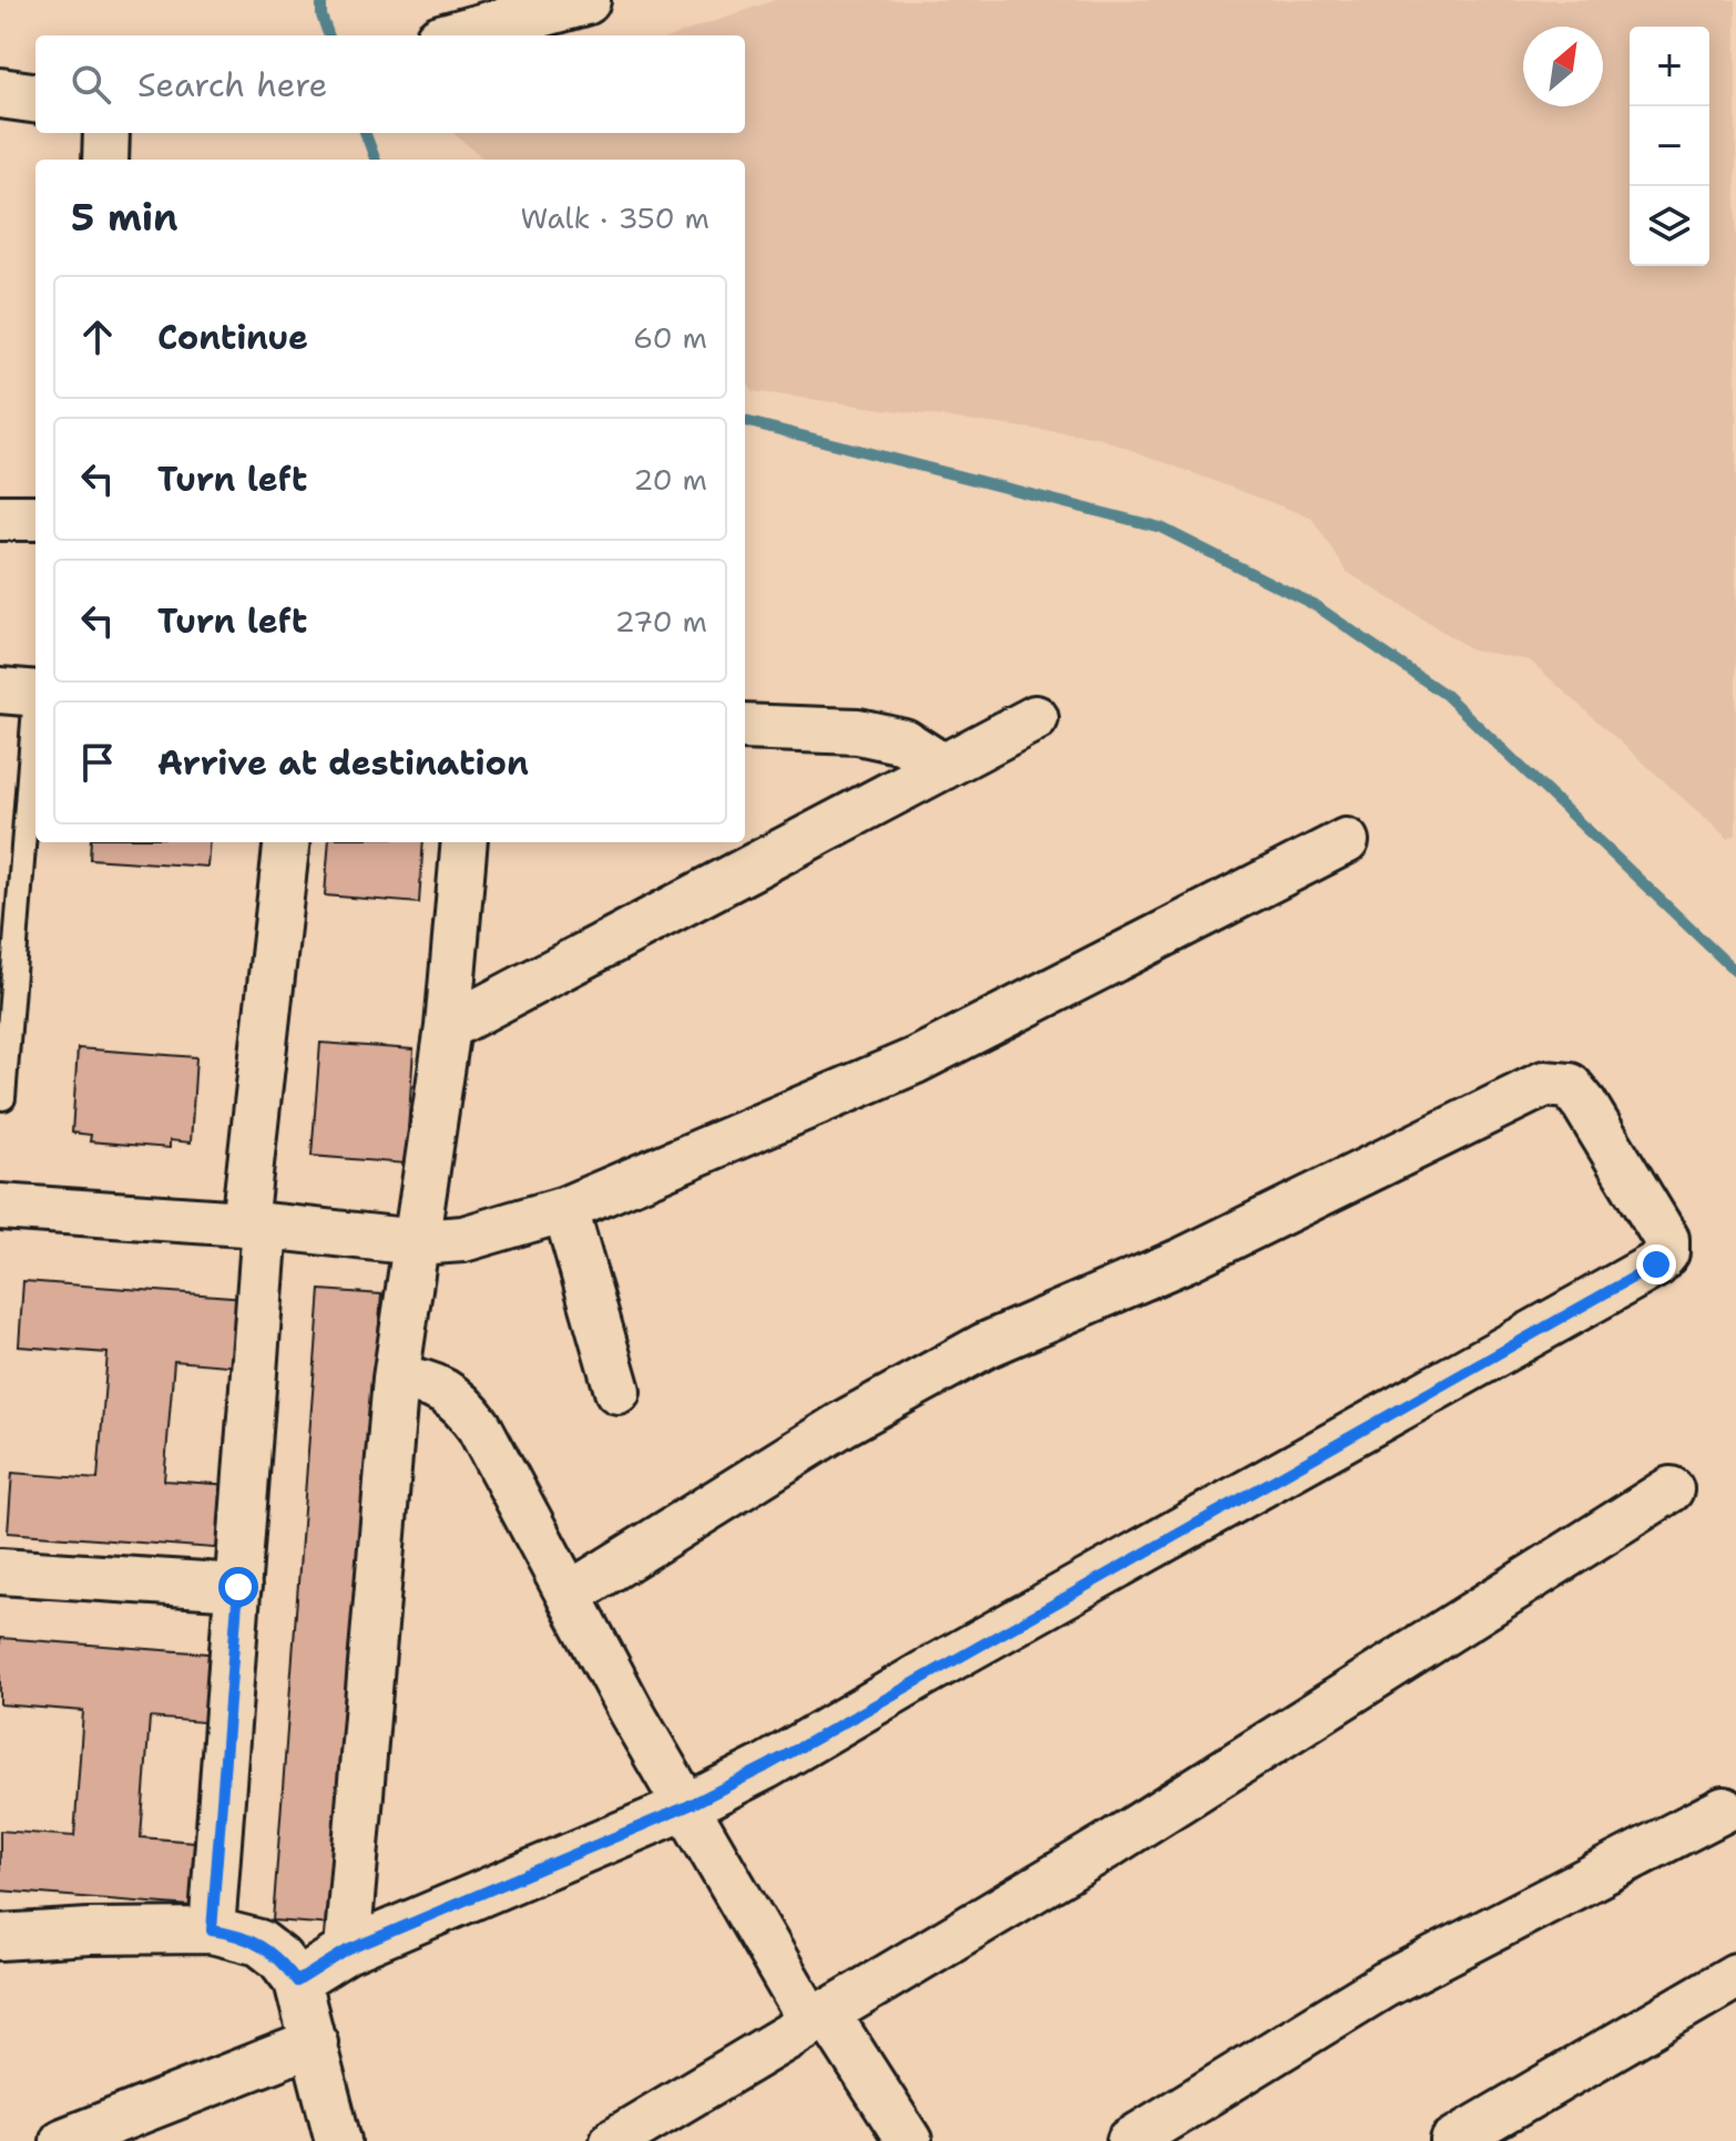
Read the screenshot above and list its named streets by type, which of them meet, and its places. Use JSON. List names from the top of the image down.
{
  "north": "top right",
  "page": {
    "map_buttons": ["+", "−"],
    "search": "Search here",
    "heading": ["5 min", "Walk · 350 m"],
    "list": [
      ["Continue", "60 m"],
      ["Turn left", "20 m"],
      ["Turn left", "270 m"],
      "Arrive at destination"
    ]
  }
}
